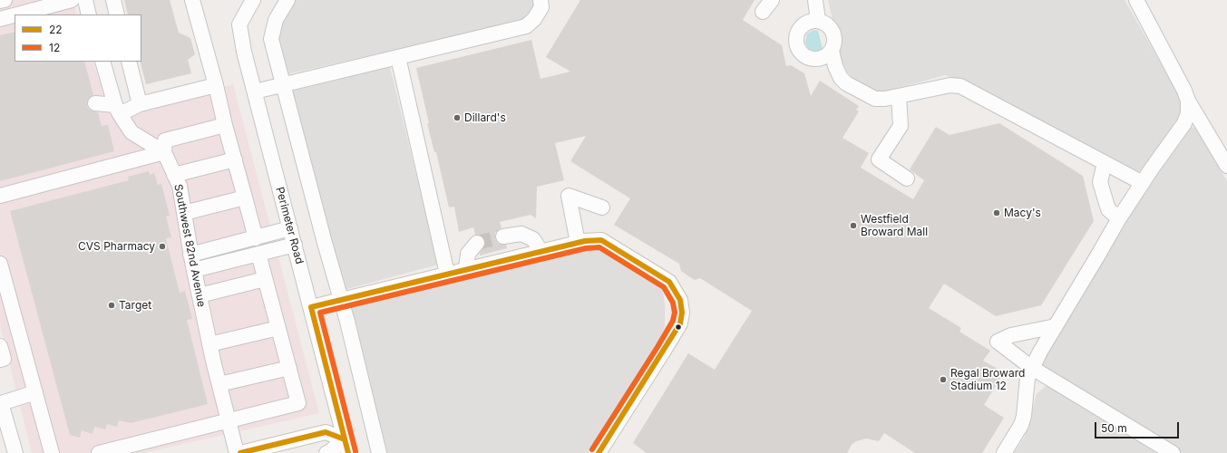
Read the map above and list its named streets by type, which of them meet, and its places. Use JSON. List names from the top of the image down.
{
  "streets": {
    "street": ["Perimeter Road", "Southwest 82nd Avenue"]
  },
  "places": [
    "Dillard's",
    "Macy's",
    "Westfield Broward Mall",
    "CVS Pharmacy",
    "Target",
    "Regal Broward Stadium 12"
  ],
  "lines": ["transit line 22", "transit line 12"],
  "legend": ["22", "12"],
  "scale_bar": "50 m"
}
